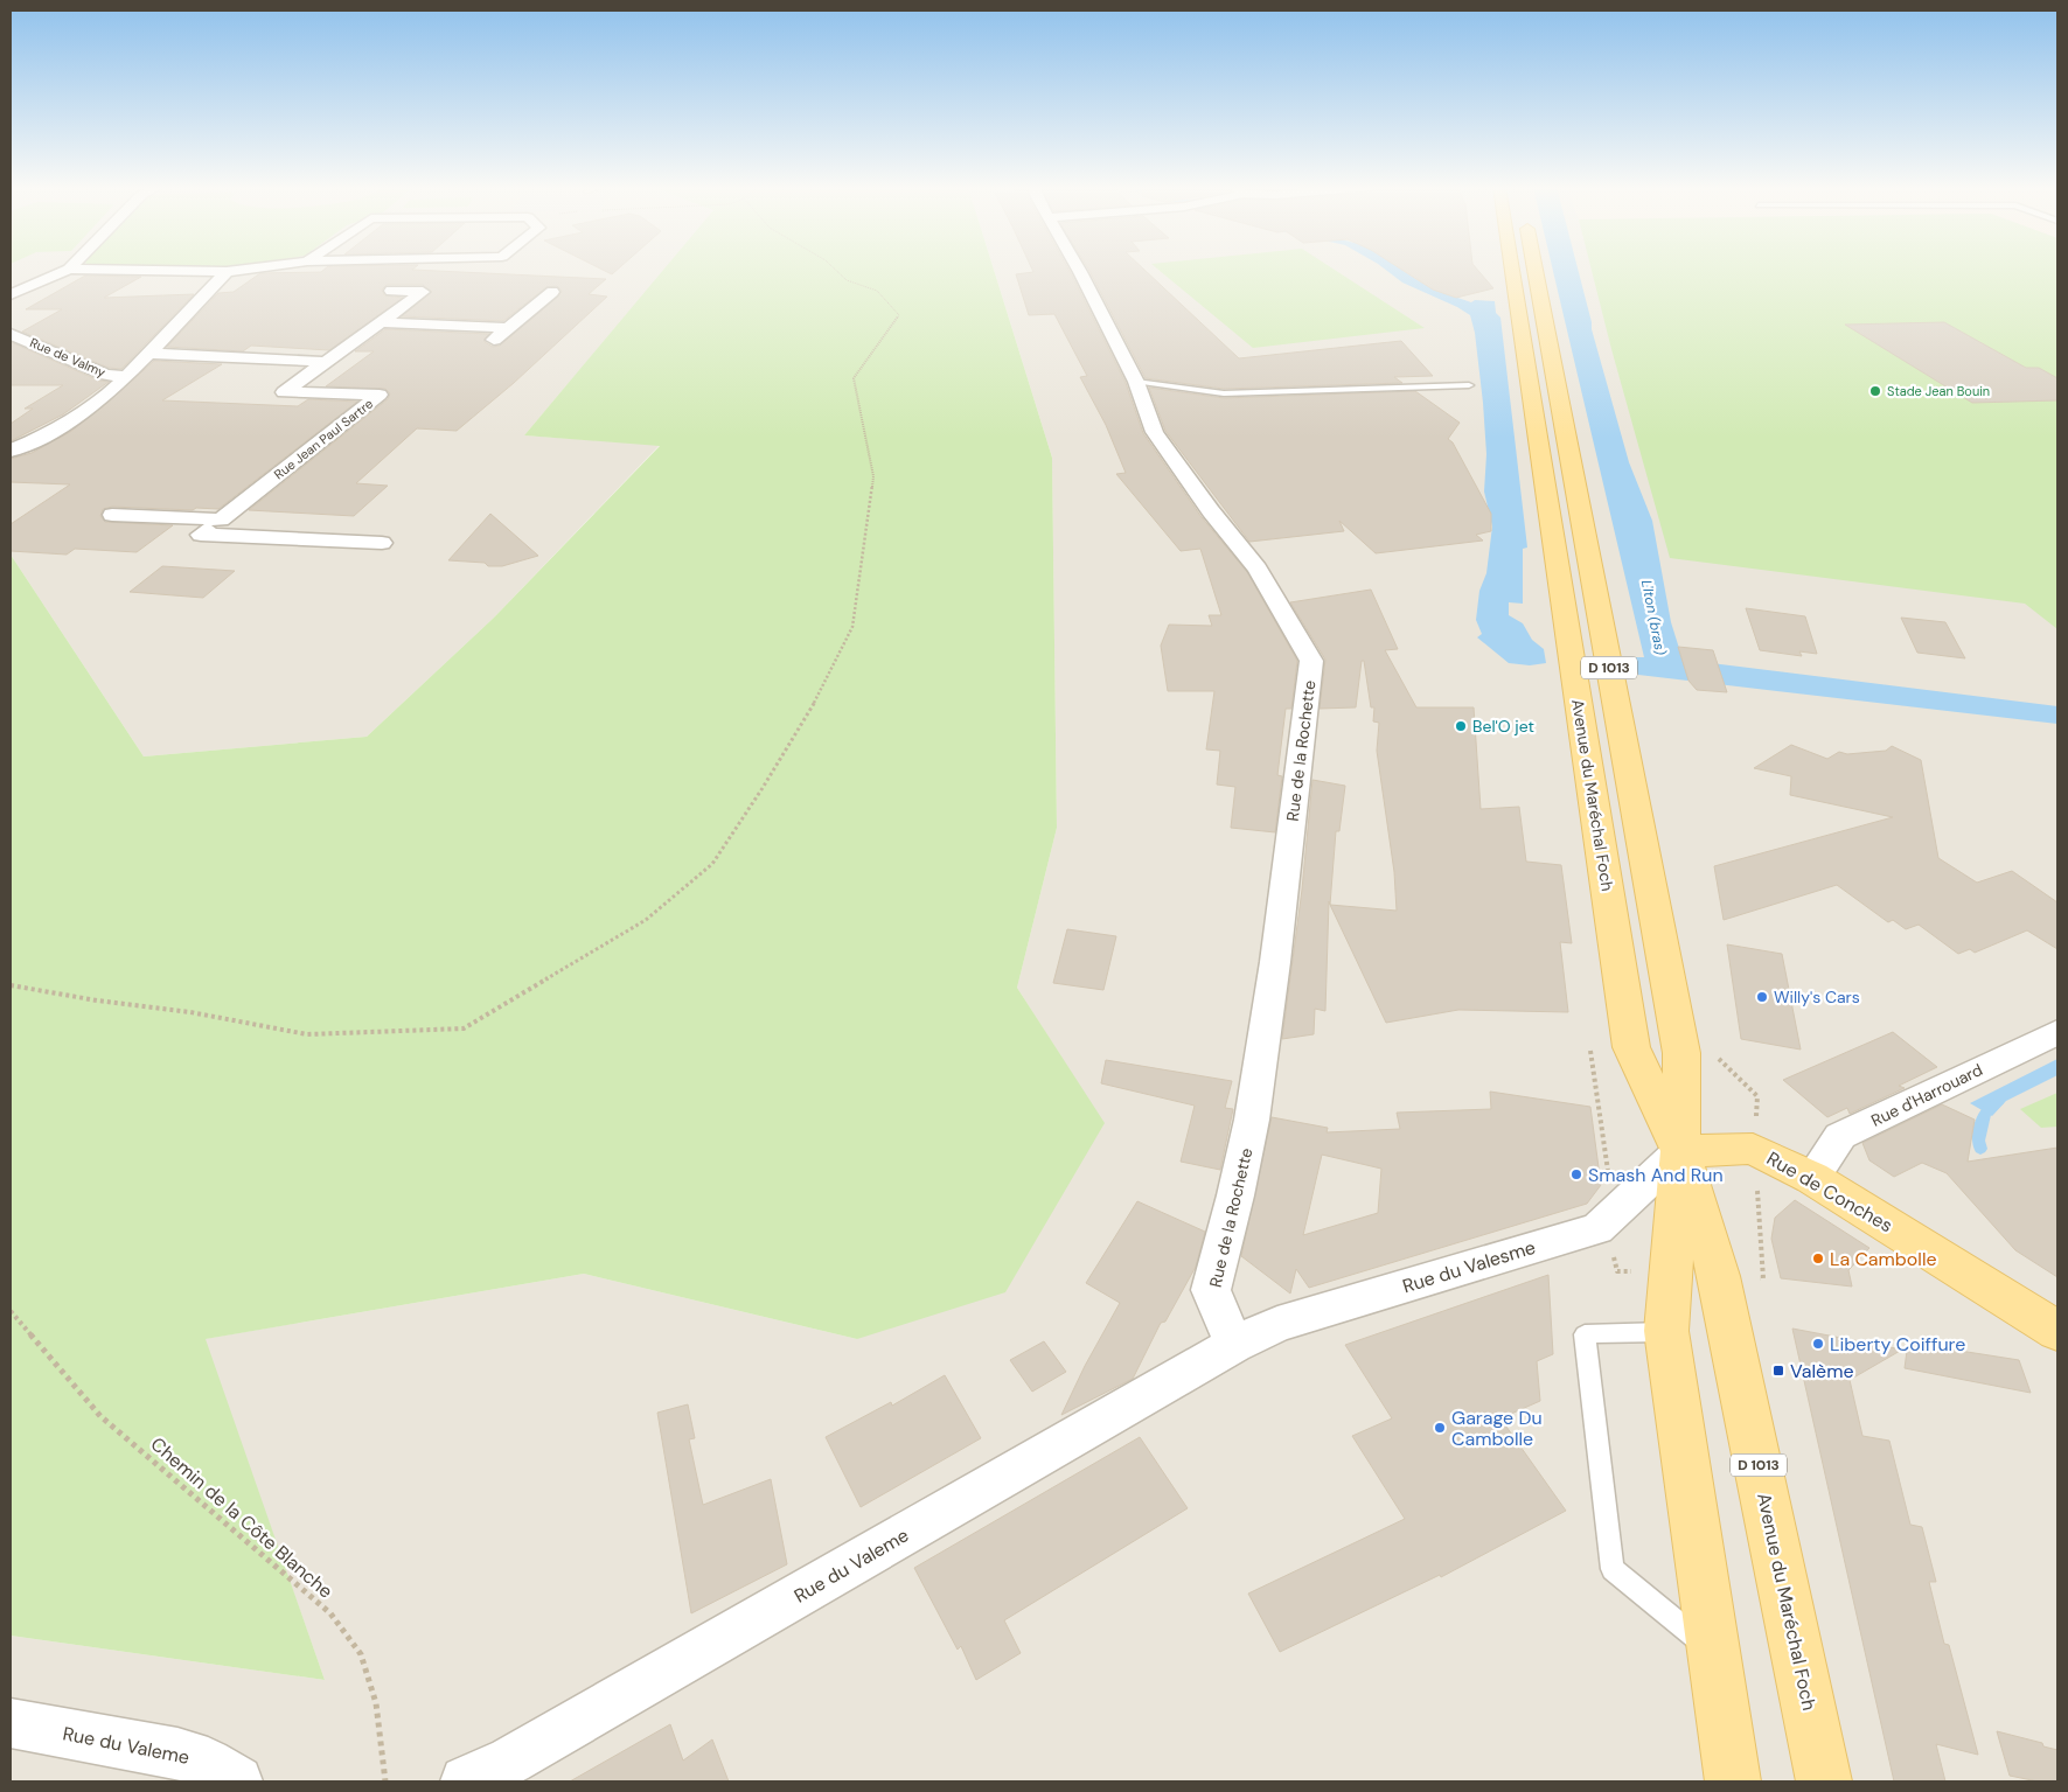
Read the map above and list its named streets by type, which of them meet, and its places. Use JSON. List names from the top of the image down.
{
  "streets": {
    "main road": ["D 1013", "Avenue du Maréchal Foch", "Rue de Conches"],
    "street": [
      "Rue de Valmy",
      "Rue Jean Paul Sartre",
      "Rue de la Rochette",
      "Rue d'Harrouard",
      "Rue du Valesme",
      "Rue du Valeme"
    ],
    "path": ["Chemin de la Côte Blanche"]
  },
  "crossings": [
    ["Rue de la Rochette", "Rue du Valesme"],
    ["Rue de la Rochette", "Rue du Valeme"],
    ["Avenue du Maréchal Foch", "Rue de Conches"],
    ["Avenue du Maréchal Foch", "Rue du Valesme"],
    ["Rue d'Harrouard", "Rue de Conches"],
    ["Rue de Conches", "Rue du Valesme"],
    ["Rue du Valesme", "Rue du Valeme"]
  ],
  "water": ["L'Iton (bras)"],
  "places": {
    "other": [
      "Stade Jean Bouin",
      "Bel'O jet",
      "Willy's Cars",
      "Smash And Run",
      "La Cambolle",
      "Liberty Coiffure",
      "Garage Du Cambolle"
    ],
    "transit": ["Valème"]
  }
}
